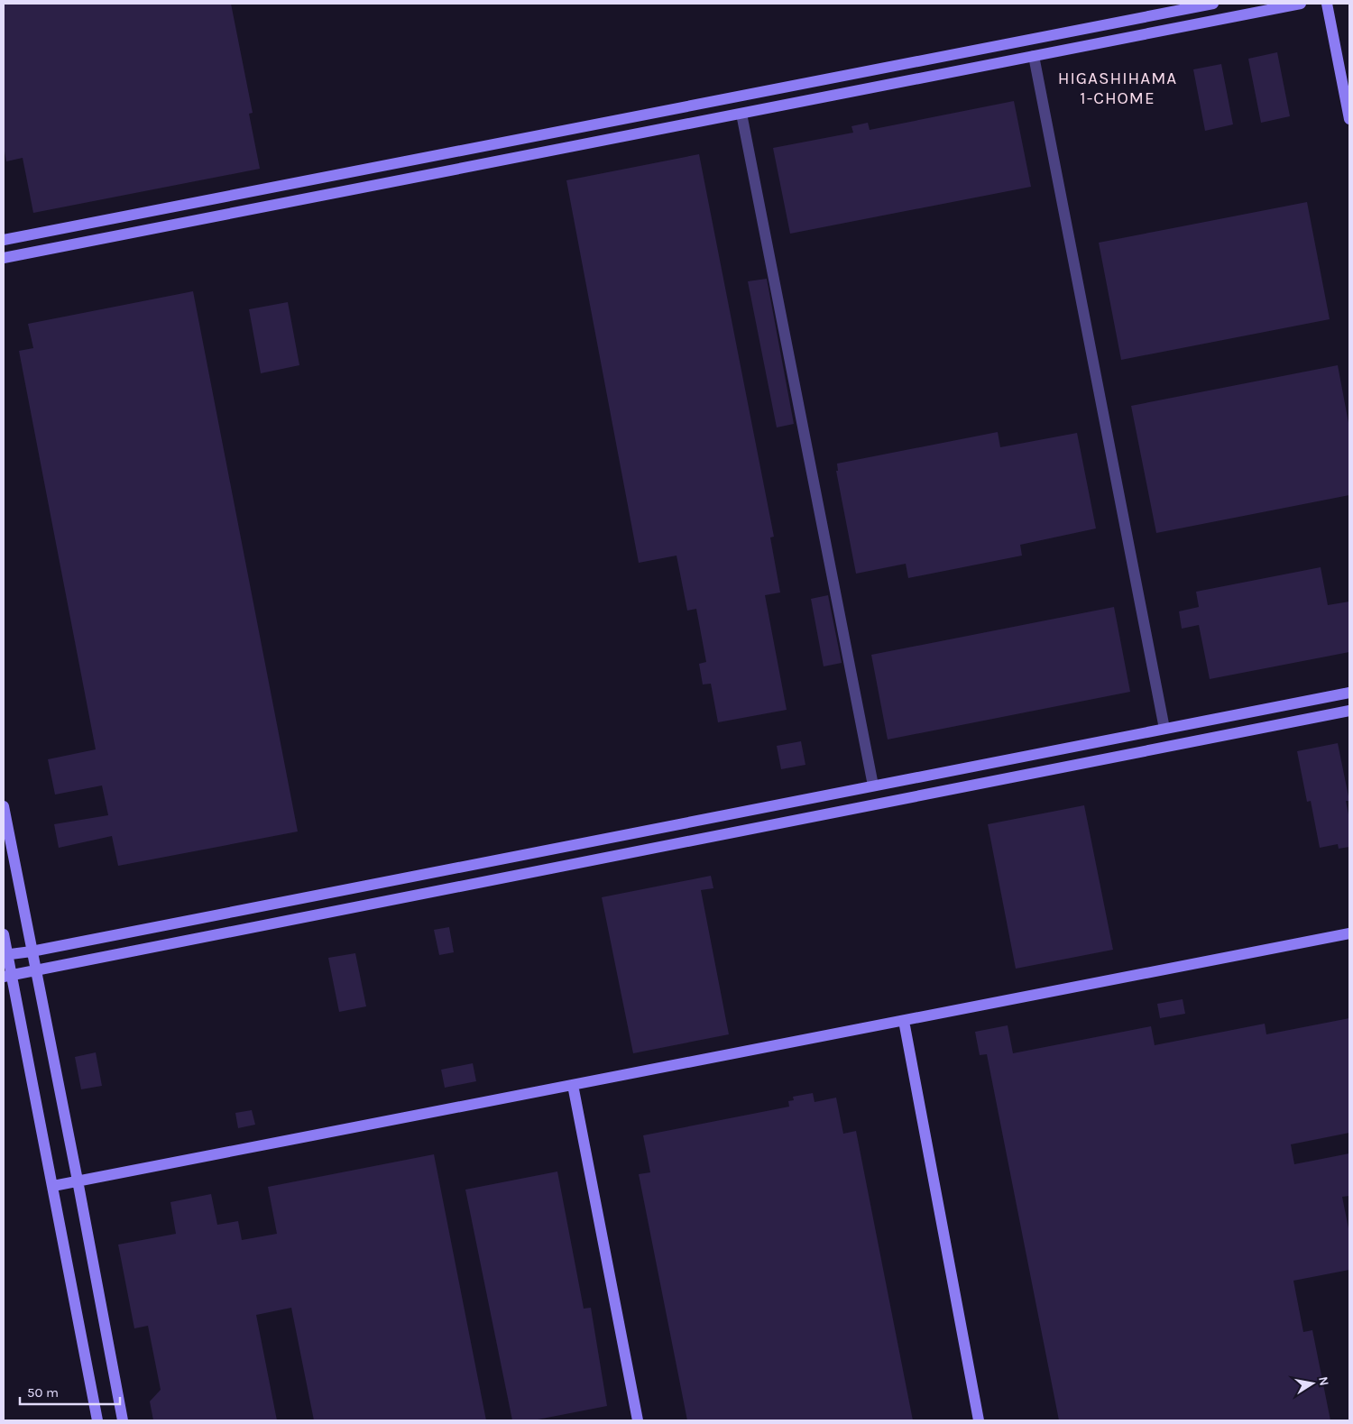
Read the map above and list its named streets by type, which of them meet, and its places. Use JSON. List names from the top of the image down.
{
  "districts": ["HIGASHIHAMA 1-CHOME"],
  "scale_bar": "50 m",
  "north": "right"
}
